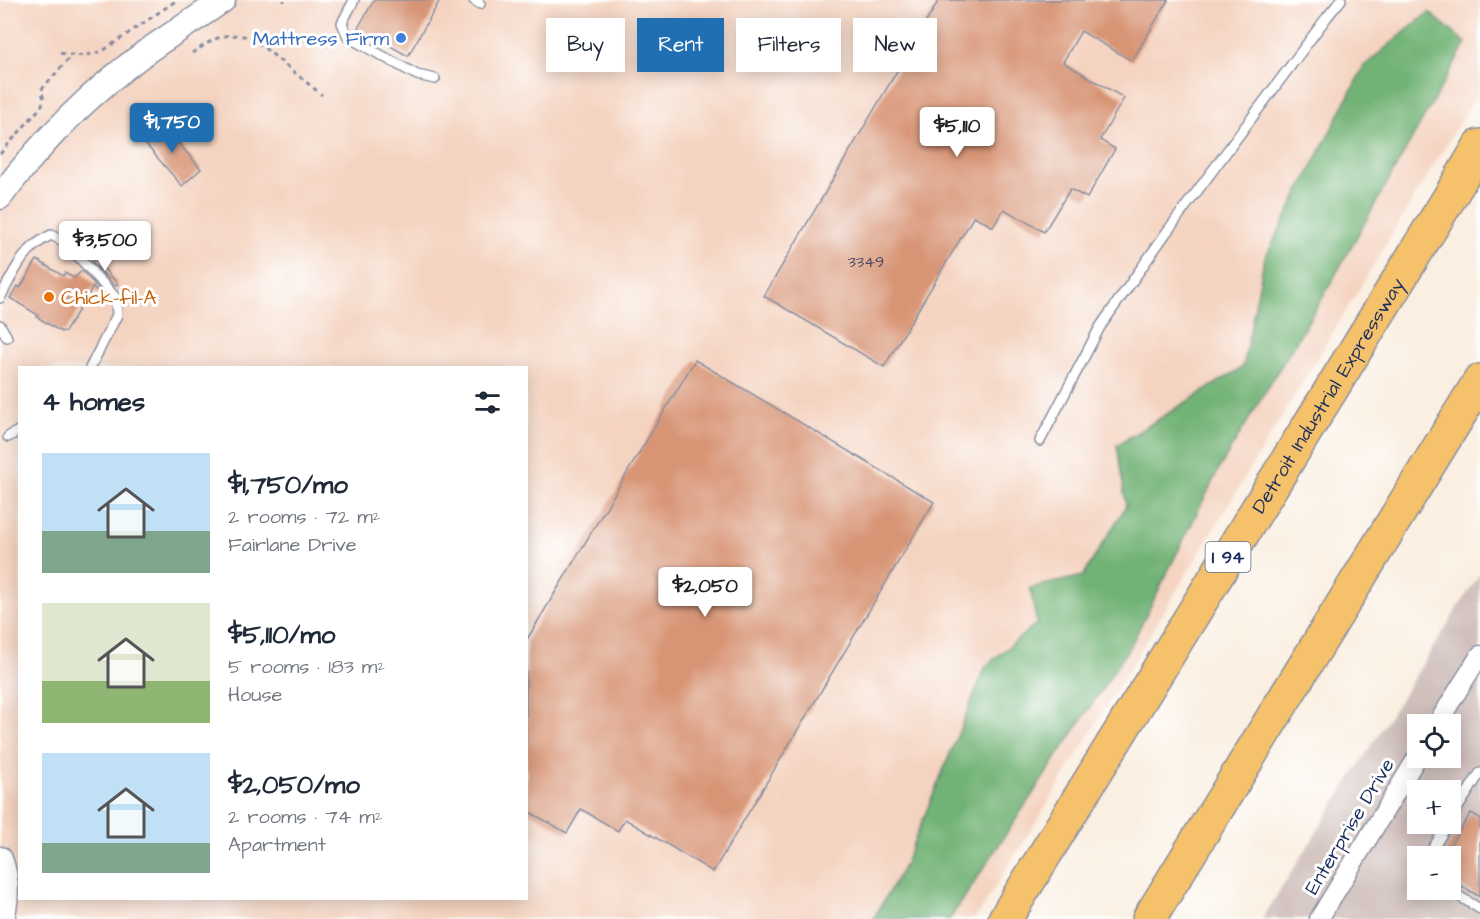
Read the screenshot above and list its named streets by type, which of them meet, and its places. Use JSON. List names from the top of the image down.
{
  "streets": {
    "highway": ["Detroit Industrial Expressway", "I 94"],
    "street": ["Enterprise Drive"]
  },
  "places": ["Mattress Firm", "Chick-fil-A"],
  "house_numbers": ["3349"],
  "page": {
    "chip": [
      "Buy",
      "Rent",
      "Filters",
      "New"
    ],
    "price": [
      "$1,750",
      "$5,110",
      "$3,500",
      "$2,050"
    ],
    "heading": "4 homes",
    "list": [
      {
        "name": "$1,750/mo",
        "note": "2 rooms · 72 m² · Fairlane Drive"
      },
      {
        "name": "$5,110/mo",
        "note": "5 rooms · 183 m² · House"
      },
      {
        "name": "$2,050/mo",
        "note": "2 rooms · 74 m² · Apartment"
      }
    ],
    "map_buttons": ["+", "−"]
  }
}
